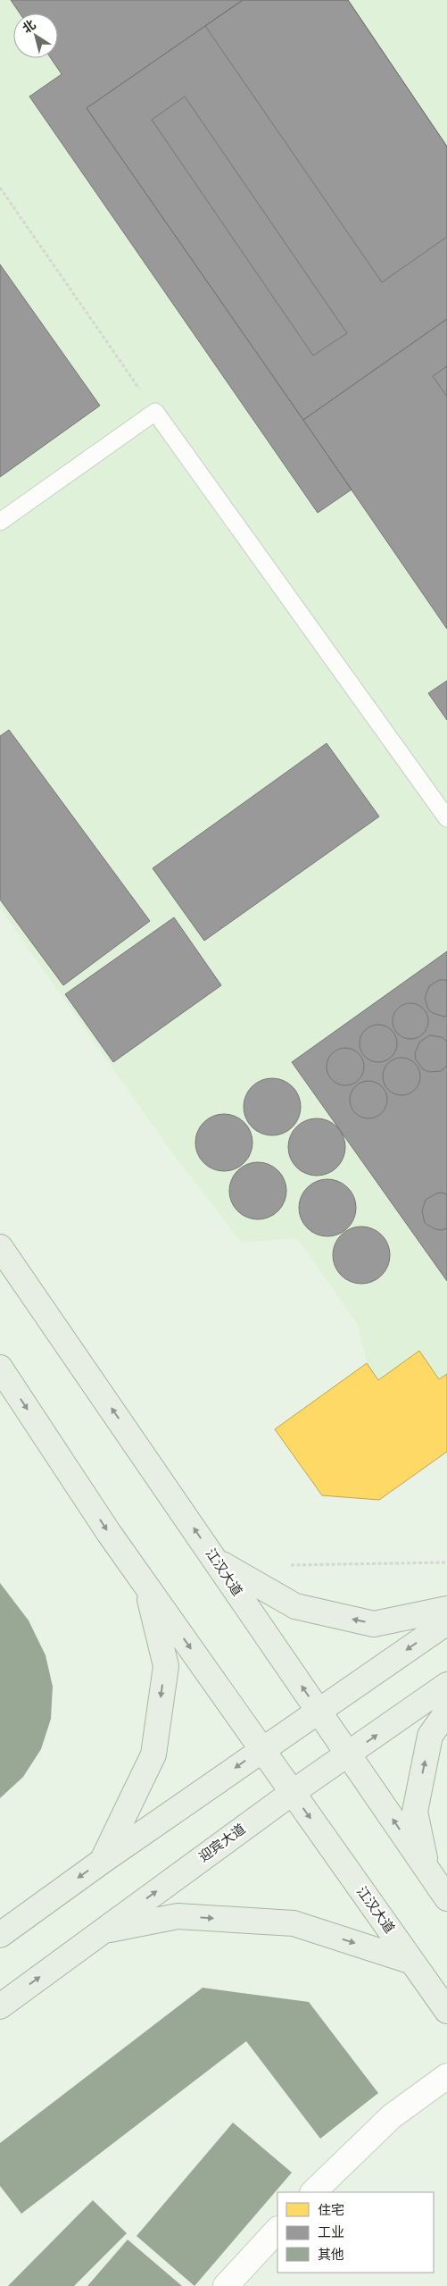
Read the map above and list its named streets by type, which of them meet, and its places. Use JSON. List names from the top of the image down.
{
  "streets": {
    "main road": ["江汉大道", "迎宾大道"]
  },
  "crossings": [
    ["江汉大道", "迎宾大道"]
  ],
  "legend": ["住宅", "工业", "其他"],
  "north": "top left"
}
